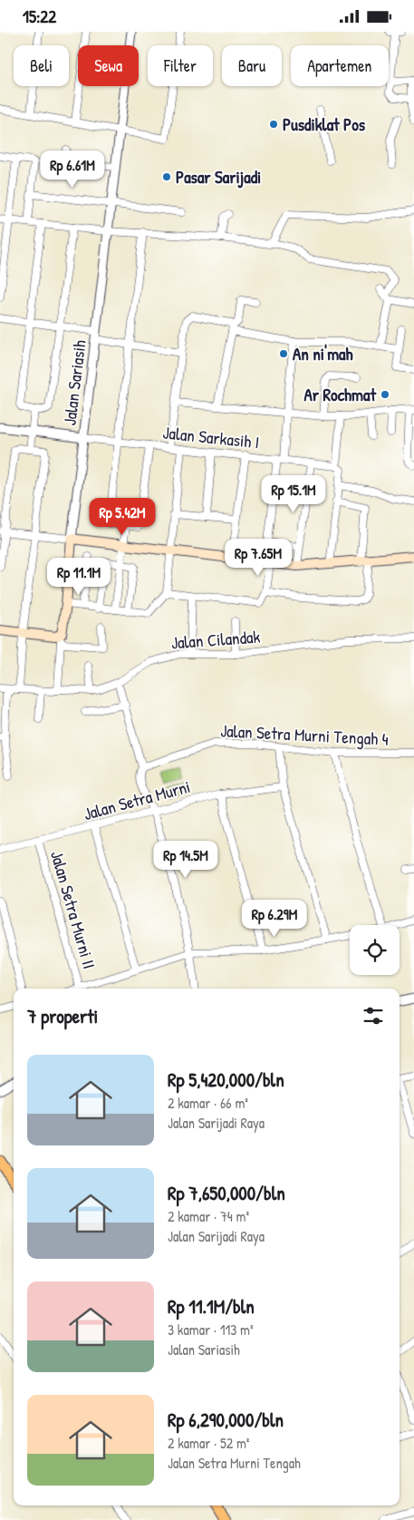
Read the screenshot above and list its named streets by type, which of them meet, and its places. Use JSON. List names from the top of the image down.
{
  "streets": {
    "main road": ["Jalan Sariasih"],
    "street": [
      "Jalan Sarkasih I",
      "Jalan Cilandak",
      "Jalan Setra Murni Tengah 4",
      "Jalan Setra Murni",
      "Jalan Setra Murni II"
    ]
  },
  "crossings": [
    ["Jalan Sariasih", "Jalan Sarkasih I"],
    ["Jalan Setra Murni", "Jalan Setra Murni II"]
  ],
  "places": [
    "Pusdiklat Pos",
    "Pasar Sarijadi",
    "An ni'mah",
    "Ar Rochmat"
  ],
  "page": {
    "status": "15:22",
    "chip": [
      "Beli",
      "Sewa",
      "Filter",
      "Baru",
      "Apartemen"
    ],
    "price": [
      "Rp 6.61M",
      "Rp 15.1M",
      "Rp 5.42M",
      "Rp 7.65M",
      "Rp 11.1M",
      "Rp 14.5M",
      "Rp 6.29M"
    ],
    "heading": "7 properti",
    "list": [
      {
        "name": "Rp 5,420,000/bln",
        "note": "2 kamar · 66 m² · Jalan Sarijadi Raya"
      },
      {
        "name": "Rp 7,650,000/bln",
        "note": "2 kamar · 74 m² · Jalan Sarijadi Raya"
      },
      {
        "name": "Rp 11.1M/bln",
        "note": "3 kamar · 113 m² · Jalan Sariasih"
      },
      {
        "name": "Rp 6,290,000/bln",
        "note": "2 kamar · 52 m² · Jalan Setra Murni Tengah"
      }
    ]
  }
}
